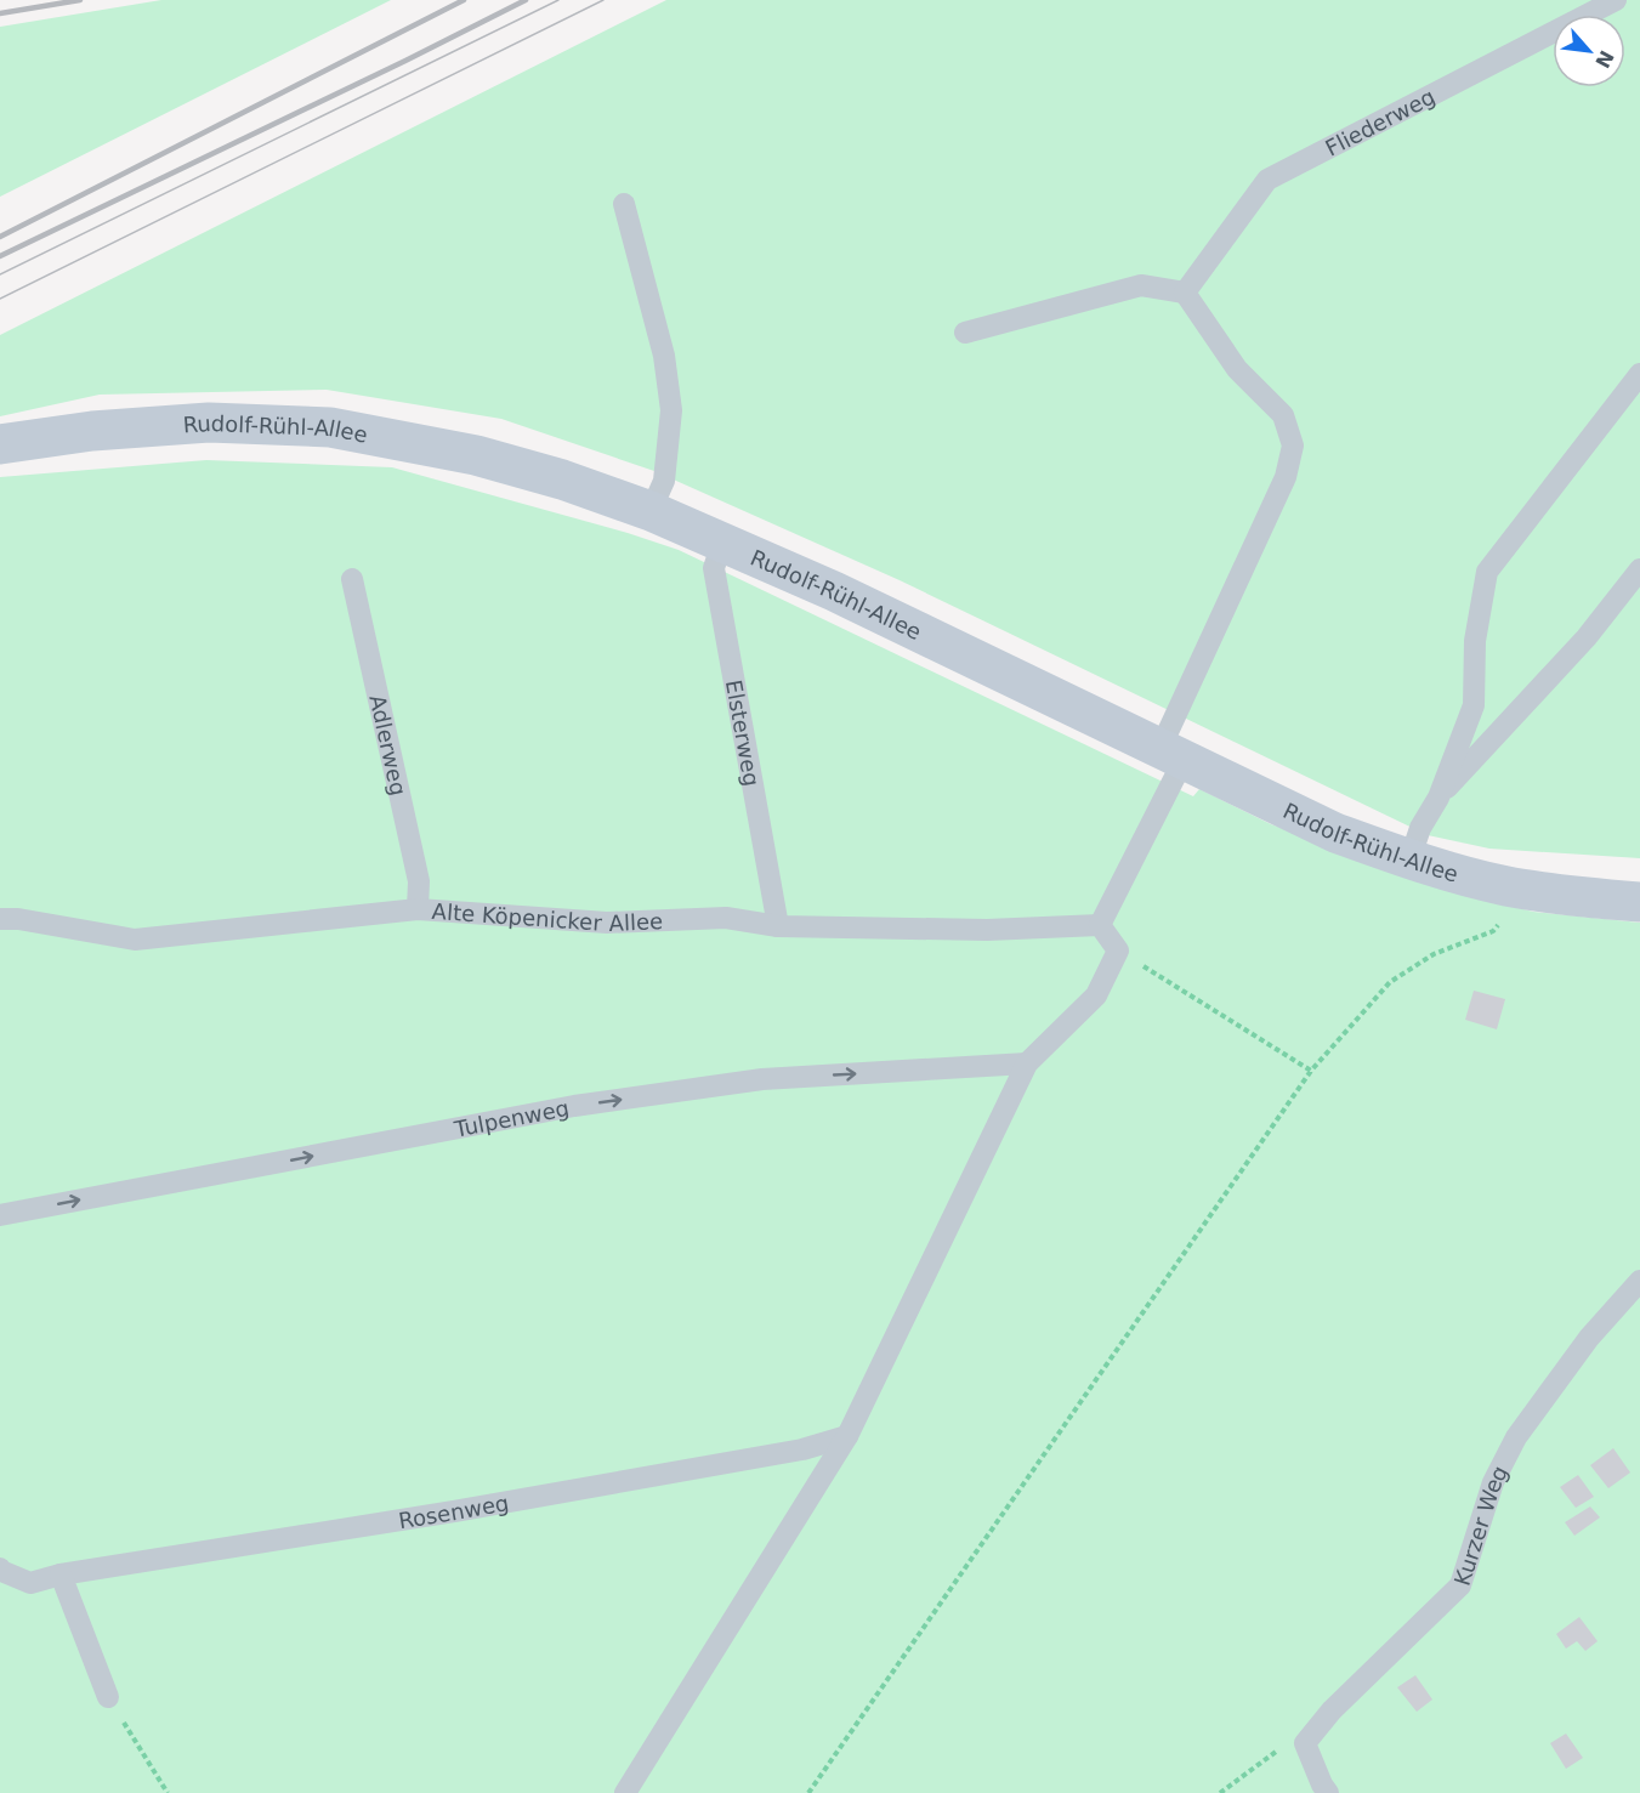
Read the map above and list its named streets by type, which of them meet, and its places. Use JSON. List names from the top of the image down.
{
  "streets": {
    "street": ["Rudolf-Rühl-Allee"],
    "lane": [
      "Fliederweg",
      "Elsterweg",
      "Adlerweg",
      "Alte Köpenicker Allee",
      "Tulpenweg",
      "Rosenweg",
      "Kurzer Weg"
    ]
  },
  "crossings": [
    ["Rudolf-Rühl-Allee", "Elsterweg"],
    ["Elsterweg", "Alte Köpenicker Allee"],
    ["Adlerweg", "Alte Köpenicker Allee"]
  ],
  "one_way": ["Tulpenweg"],
  "north": "bottom right"
}
